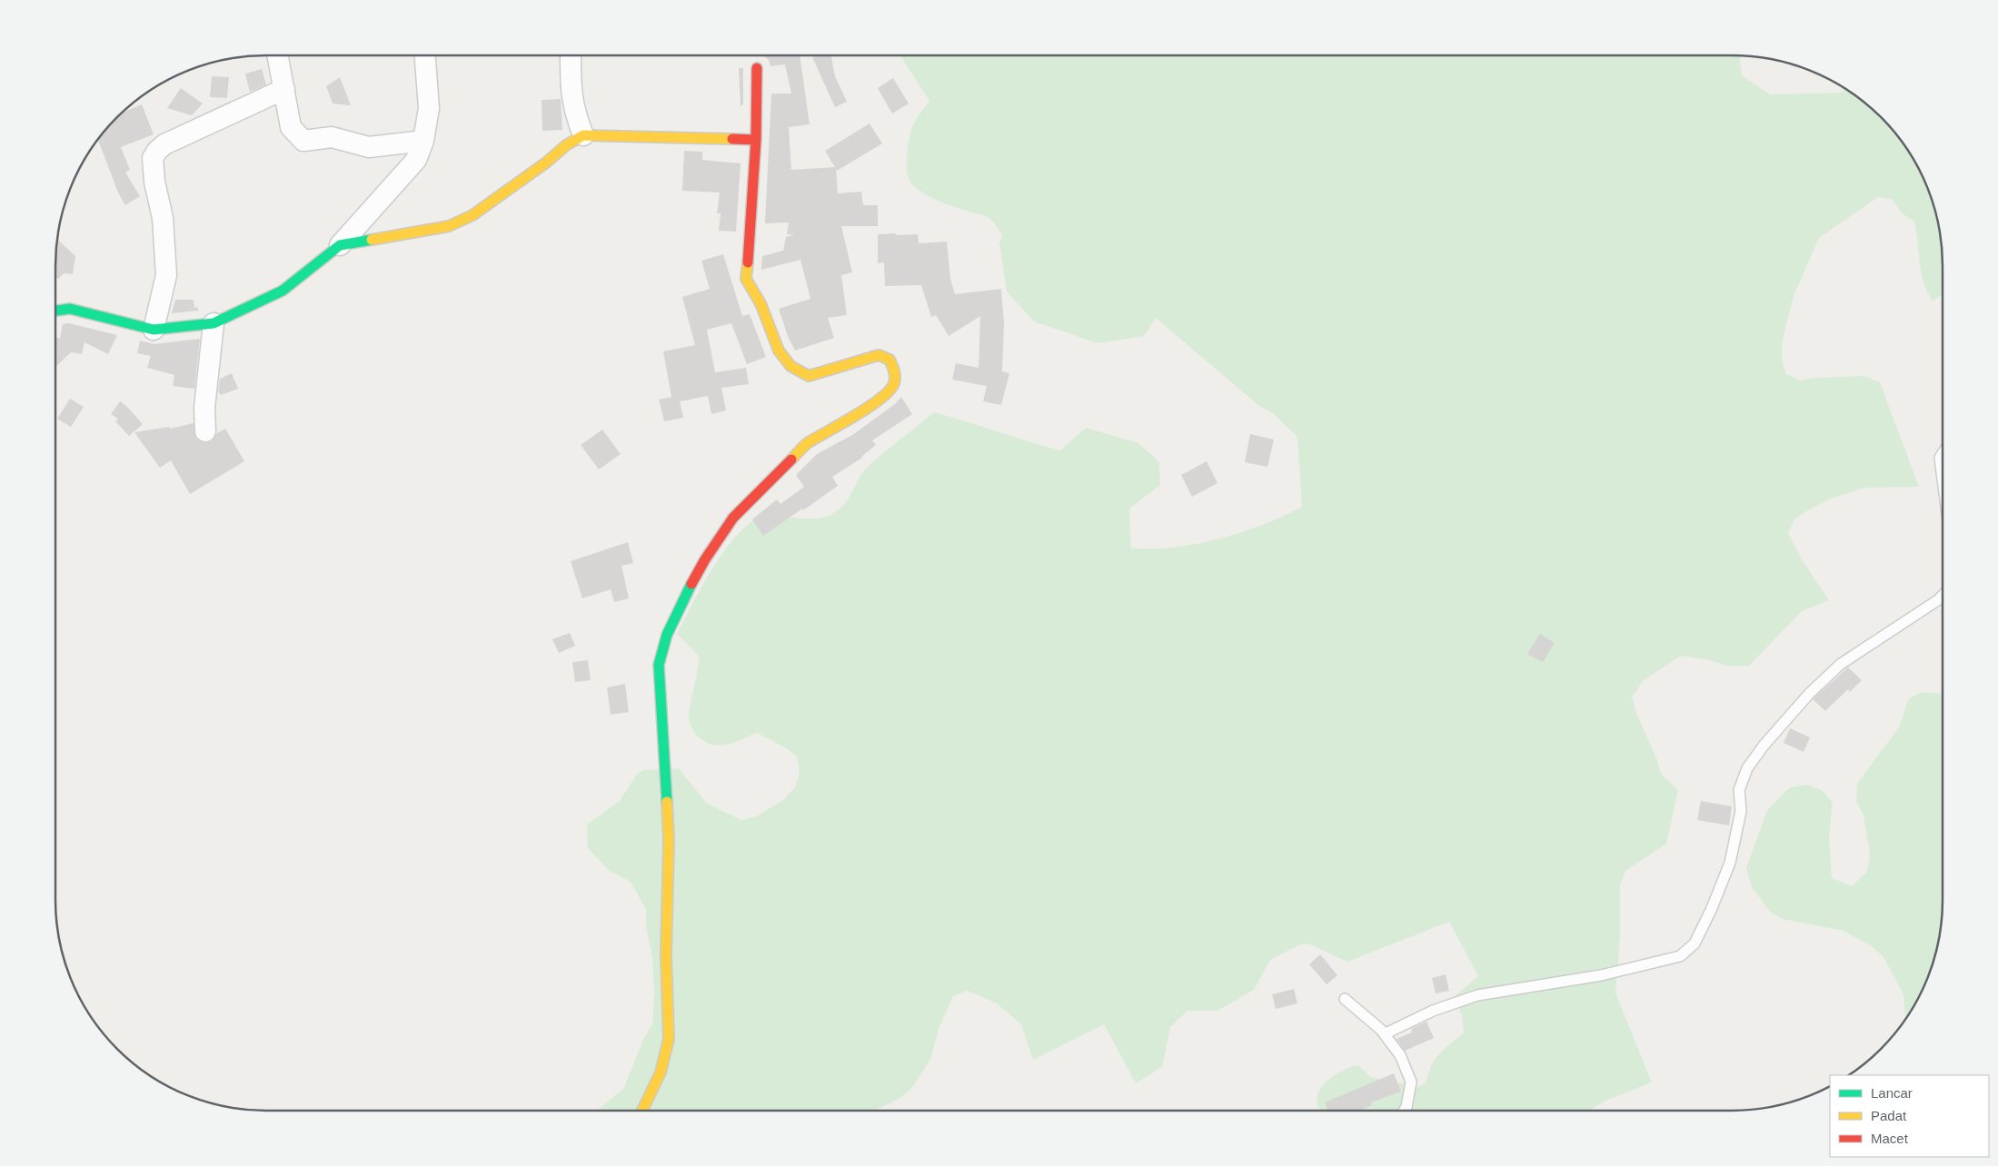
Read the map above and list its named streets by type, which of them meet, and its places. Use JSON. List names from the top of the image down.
{
  "legend": ["Lancar", "Padat", "Macet"]
}
